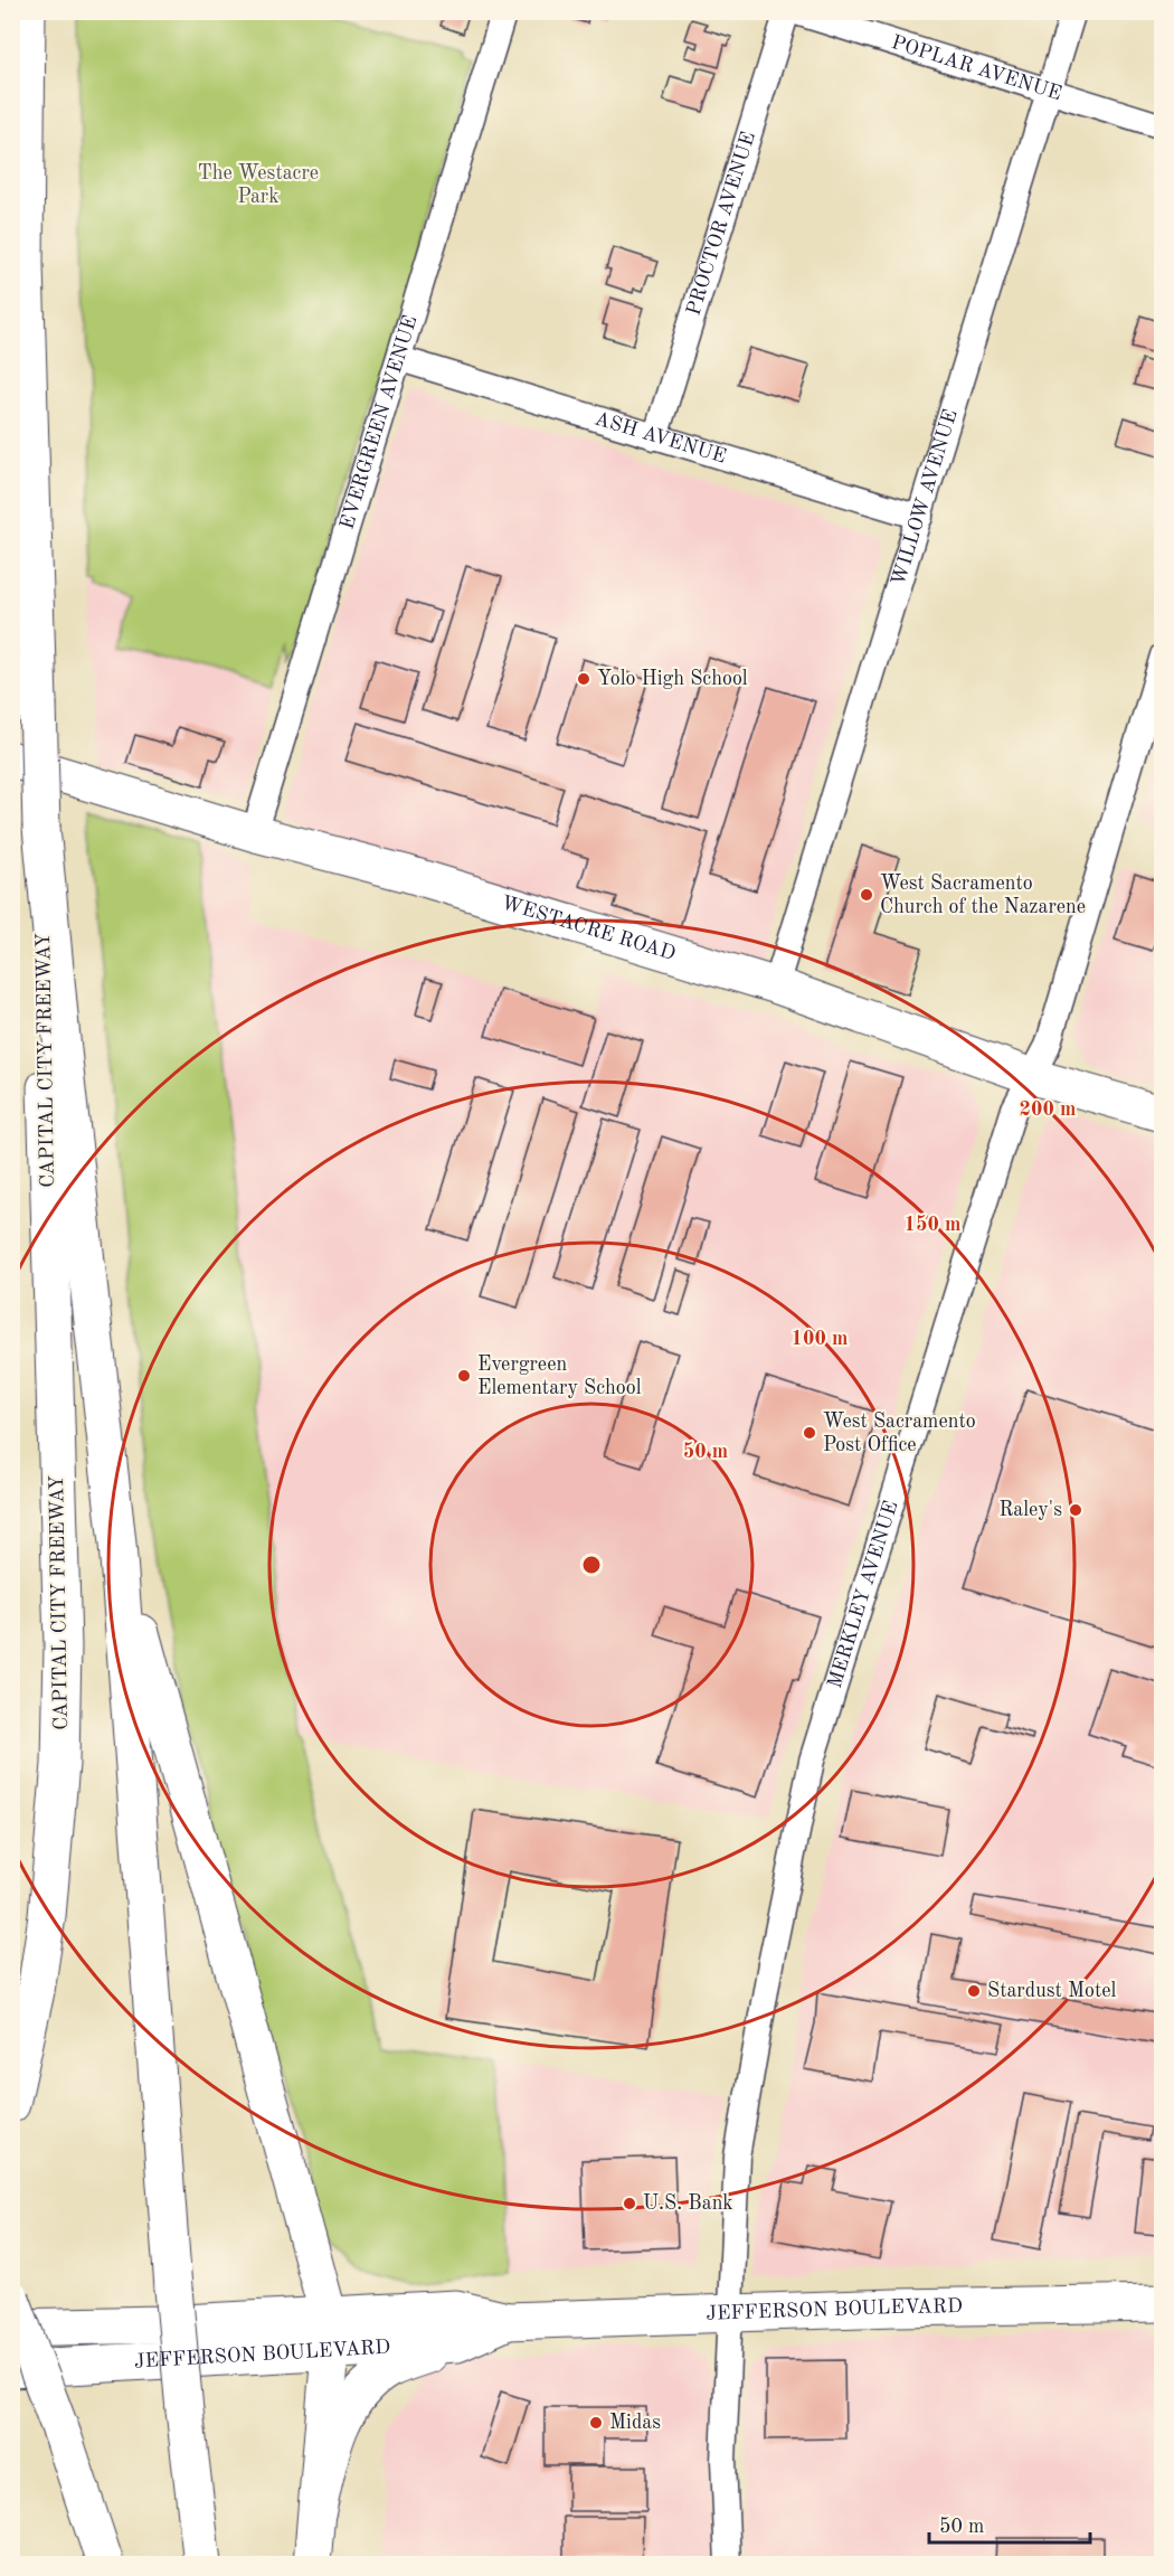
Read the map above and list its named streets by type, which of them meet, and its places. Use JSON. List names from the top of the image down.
{
  "streets": {
    "main road": ["CAPITAL CITY FREEWAY", "JEFFERSON BOULEVARD"],
    "street": [
      "POPLAR AVENUE",
      "PROCTOR AVENUE",
      "EVERGREEN AVENUE",
      "ASH AVENUE",
      "WILLOW AVENUE",
      "WESTACRE ROAD",
      "MERKLEY AVENUE"
    ]
  },
  "crossings": [
    ["POPLAR AVENUE", "WILLOW AVENUE"],
    ["PROCTOR AVENUE", "ASH AVENUE"],
    ["EVERGREEN AVENUE", "ASH AVENUE"],
    ["EVERGREEN AVENUE", "WESTACRE ROAD"],
    ["ASH AVENUE", "WILLOW AVENUE"],
    ["WILLOW AVENUE", "WESTACRE ROAD"],
    ["WESTACRE ROAD", "MERKLEY AVENUE"],
    ["MERKLEY AVENUE", "JEFFERSON BOULEVARD"]
  ],
  "parks": ["The Westacre Park"],
  "places": [
    "Yolo High School",
    "West Sacramento Church of the Nazarene",
    "Evergreen Elementary School",
    "West Sacramento Post Office",
    "Raley's",
    "Stardust Motel",
    "U.S. Bank",
    "Midas"
  ],
  "scale_bar": "50 m",
  "rings": [
    "200 m",
    "150 m",
    "100 m",
    "50 m"
  ]
}
